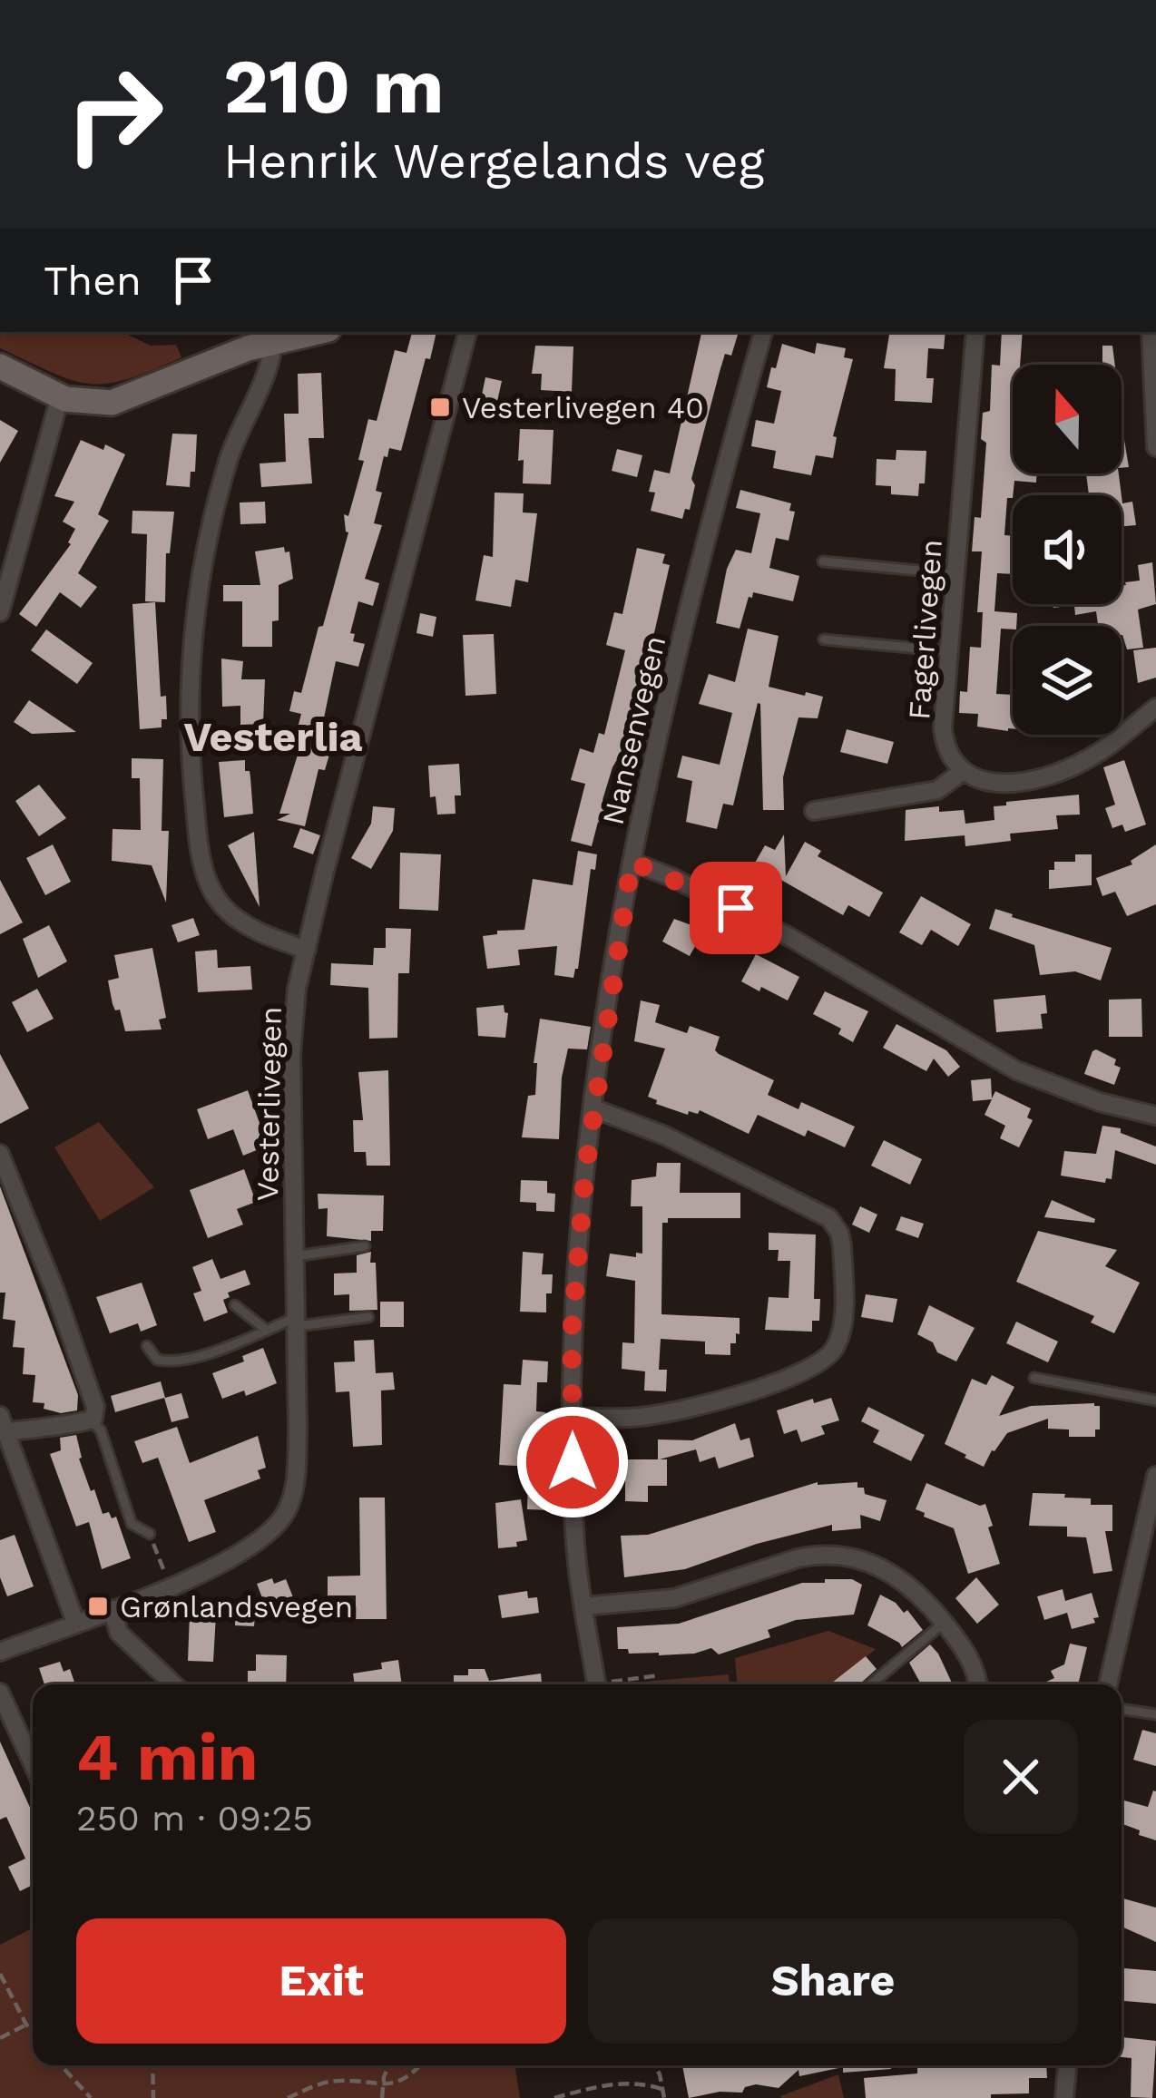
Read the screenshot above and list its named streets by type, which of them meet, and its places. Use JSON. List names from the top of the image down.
{
  "streets": {
    "street": ["Fagerlivegen", "Nansenvegen", "Vesterlivegen"]
  },
  "districts": ["Vesterlia"],
  "places": {
    "transit": ["Vesterlivegen 40", "Grønlandsvegen"]
  },
  "north": "top",
  "page": {
    "turn": ["210 m", "Henrik Wergelands veg"],
    "then": "Then",
    "heading": ["4 min", "250 m · 09:25"],
    "buttons": ["Exit", "Share"]
  }
}
